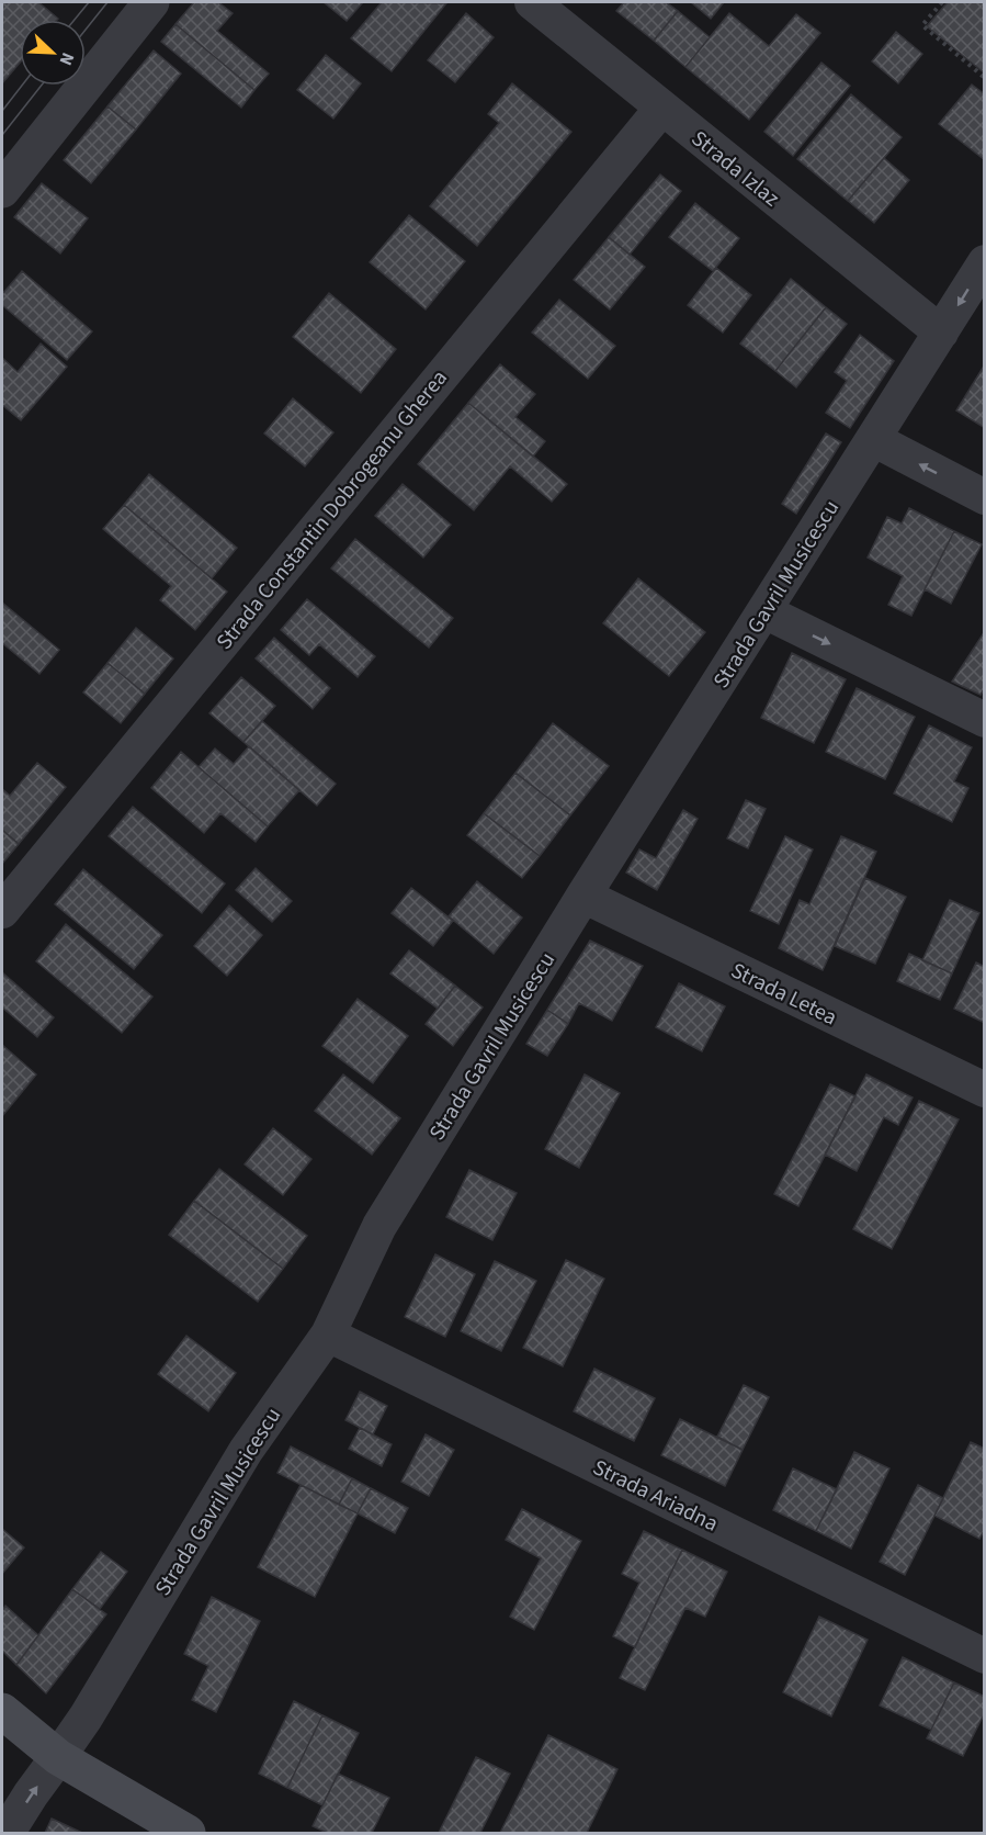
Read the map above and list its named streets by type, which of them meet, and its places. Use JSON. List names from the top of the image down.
{
  "streets": {
    "street": [
      "Strada Izlaz",
      "Strada Constantin Dobrogeanu Gherea",
      "Strada Gavril Musicescu",
      "Strada Letea",
      "Strada Ariadna"
    ]
  },
  "crossings": [
    ["Strada Izlaz", "Strada Constantin Dobrogeanu Gherea"],
    ["Strada Izlaz", "Strada Gavril Musicescu"],
    ["Strada Gavril Musicescu", "Strada Letea"],
    ["Strada Gavril Musicescu", "Strada Ariadna"]
  ],
  "north": "bottom right"
}
